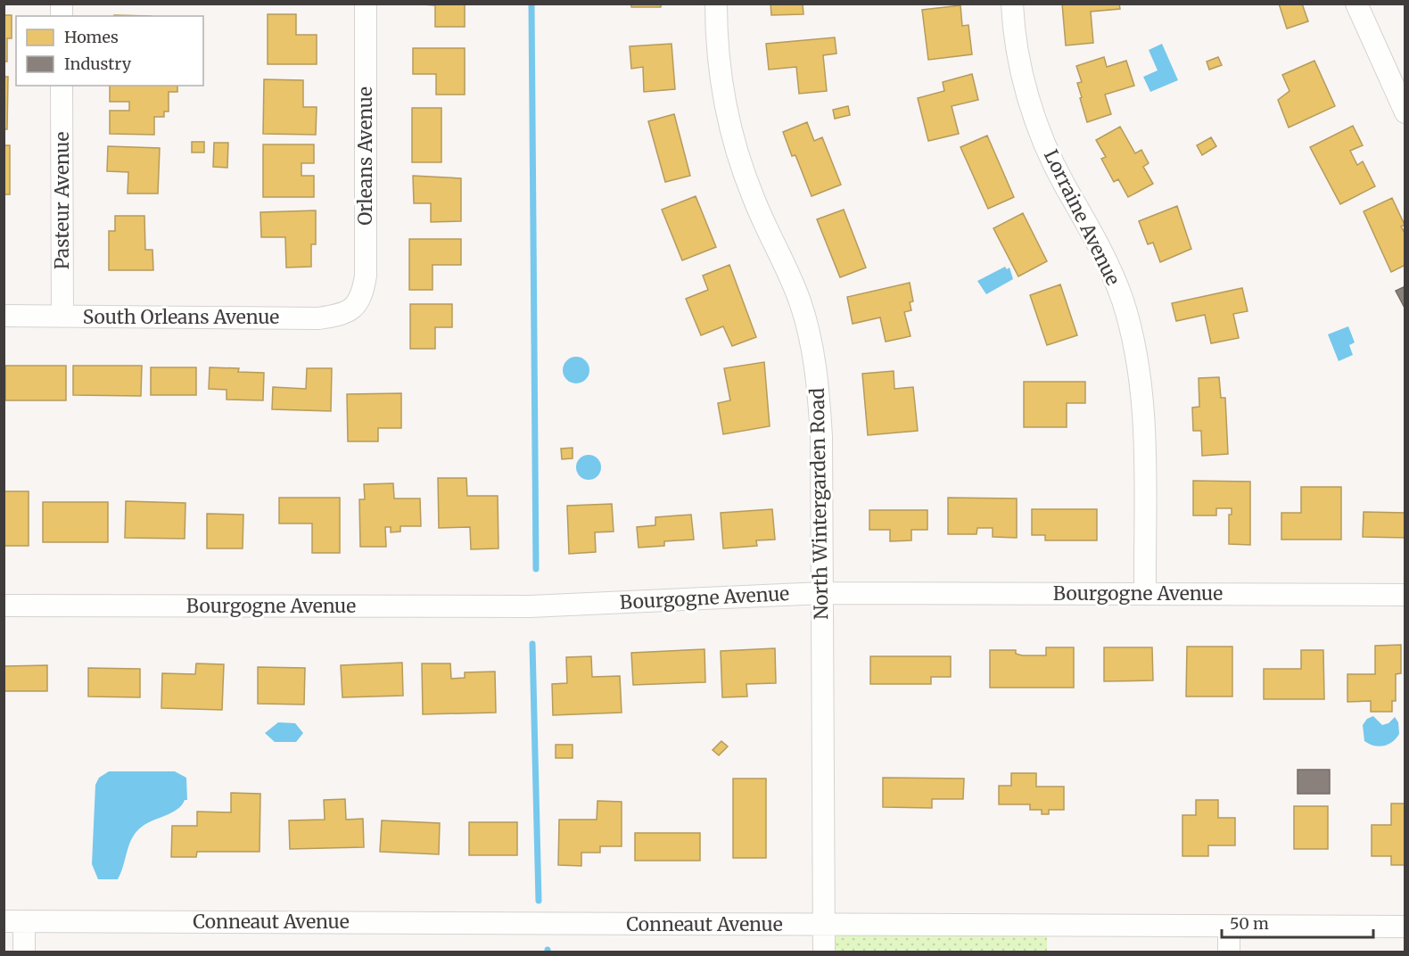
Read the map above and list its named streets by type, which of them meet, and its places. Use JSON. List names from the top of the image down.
{
  "streets": {
    "street": [
      "Orleans Avenue",
      "Pasteur Avenue",
      "Lorraine Avenue",
      "South Orleans Avenue",
      "North Wintergarden Road",
      "Bourgogne Avenue",
      "Conneaut Avenue"
    ]
  },
  "crossings": [
    ["Orleans Avenue", "South Orleans Avenue"],
    ["Pasteur Avenue", "South Orleans Avenue"],
    ["Lorraine Avenue", "Bourgogne Avenue"],
    ["North Wintergarden Road", "Bourgogne Avenue"],
    ["North Wintergarden Road", "Conneaut Avenue"]
  ],
  "legend": ["Homes", "Industry"],
  "scale_bar": "50 m"
}
